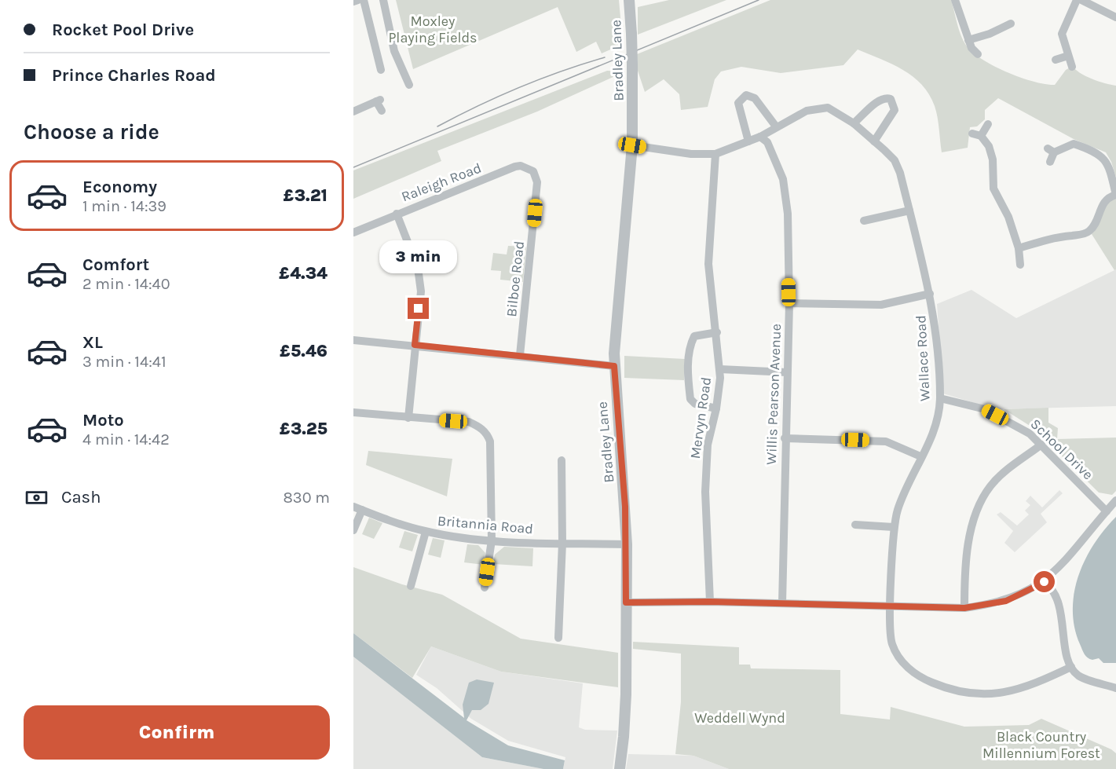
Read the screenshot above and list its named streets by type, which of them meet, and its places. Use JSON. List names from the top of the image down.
{
  "streets": {
    "street": [
      "Bradley Lane",
      "Raleigh Road",
      "Bilboe Road",
      "Wallace Road",
      "Willis Pearson Avenue",
      "Mervyn Road",
      "School Drive",
      "Britannia Road"
    ]
  },
  "crossings": [
    ["Bradley Lane", "Wallace Road"],
    ["Bradley Lane", "Britannia Road"],
    ["Raleigh Road", "Bilboe Road"],
    ["Wallace Road", "Willis Pearson Avenue"],
    ["Wallace Road", "Mervyn Road"],
    ["Wallace Road", "School Drive"]
  ],
  "parks": ["Moxley Playing Fields", "Weddell Wynd", "Black Country Millennium Forest"],
  "page": {
    "banner": ["Rocket Pool Drive", "Prince Charles Road"],
    "heading": "Choose a ride",
    "list": [
      {
        "name": "Economy",
        "note": "1 min · 14:39",
        "value": "£3.21"
      },
      {
        "name": "Comfort",
        "note": "2 min · 14:40",
        "value": "£4.34"
      },
      {
        "name": "XL",
        "note": "3 min · 14:41",
        "value": "£5.46"
      },
      {
        "name": "Moto",
        "note": "4 min · 14:42",
        "value": "£3.25"
      }
    ],
    "bubble": "3 min",
    "pay": ["Cash", "830 m"],
    "buttons": "Confirm"
  }
}
